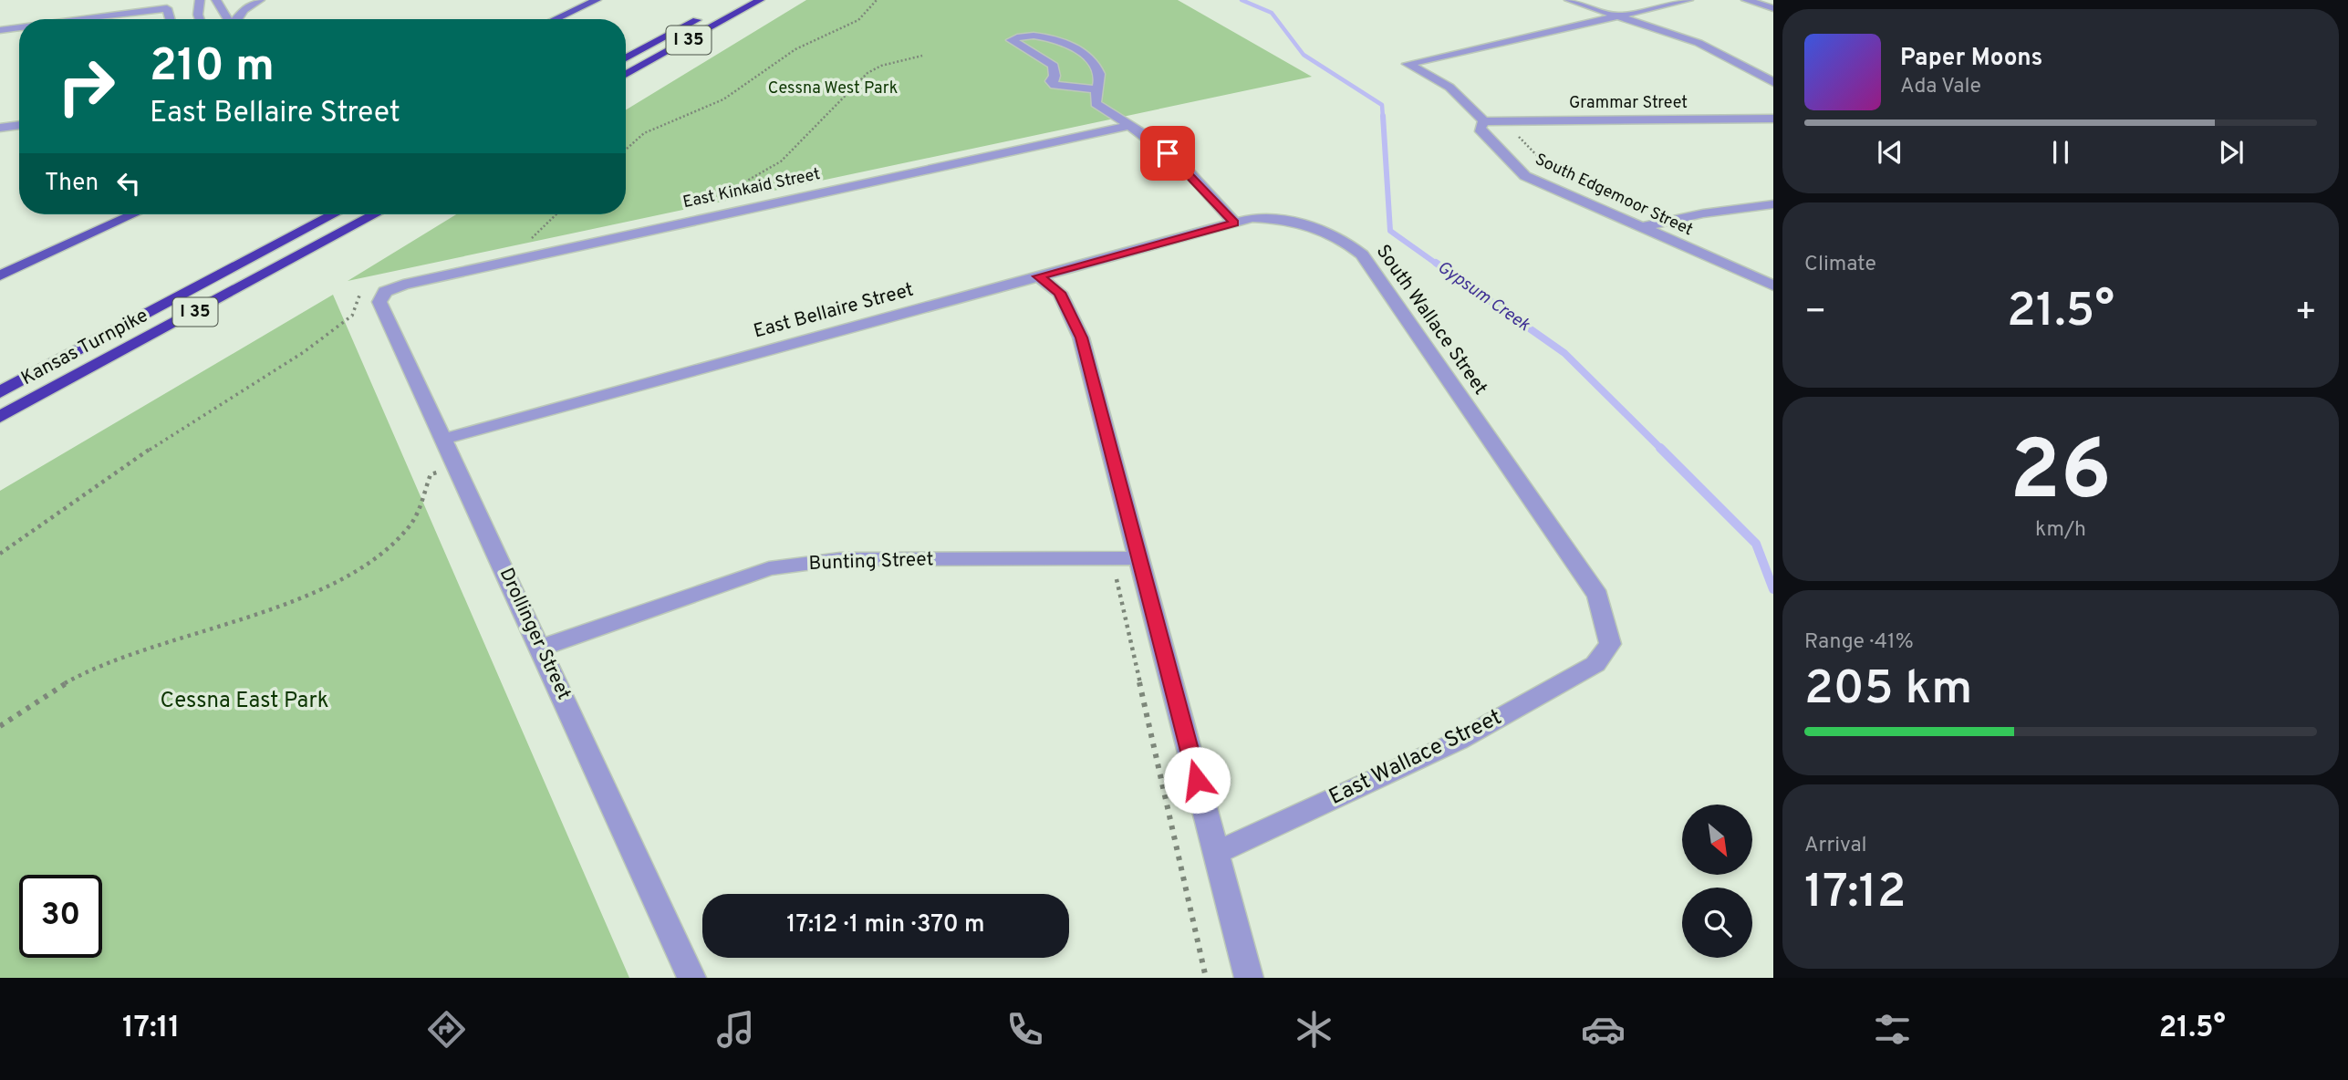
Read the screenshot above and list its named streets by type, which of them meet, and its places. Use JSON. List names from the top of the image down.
{
  "streets": {
    "highway": ["I 35", "Kansas Turnpike"],
    "street": [
      "Grammar Street",
      "East Kinkaid Street",
      "South Edgemoor Street",
      "East Bellaire Street",
      "South Wallace Street",
      "Bunting Street",
      "Drollinger Street",
      "East Wallace Street"
    ]
  },
  "crossings": [
    ["Grammar Street", "South Edgemoor Street"],
    ["East Kinkaid Street", "Drollinger Street"],
    ["East Bellaire Street", "South Wallace Street"],
    ["East Bellaire Street", "Drollinger Street"],
    ["South Wallace Street", "East Wallace Street"],
    ["Bunting Street", "Drollinger Street"]
  ],
  "water": ["Gypsum Creek"],
  "parks": ["Cessna West Park", "Cessna East Park"],
  "north": "bottom right",
  "page": {
    "turn": ["210 m", "East Bellaire Street"],
    "song": ["Paper Moons", "Ada Vale"],
    "then": "Then",
    "tile": [
      "Climate",
      ["26", "km/h"],
      ["Range · 41%", "205 km"],
      ["Arrival", "17:12"]
    ],
    "heat": ["−", "21.5°", "+"],
    "limit": "30",
    "trip": "17:12 · 1 min · 370 m",
    "tabs": ["17:11", "21.5°"]
  }
}
